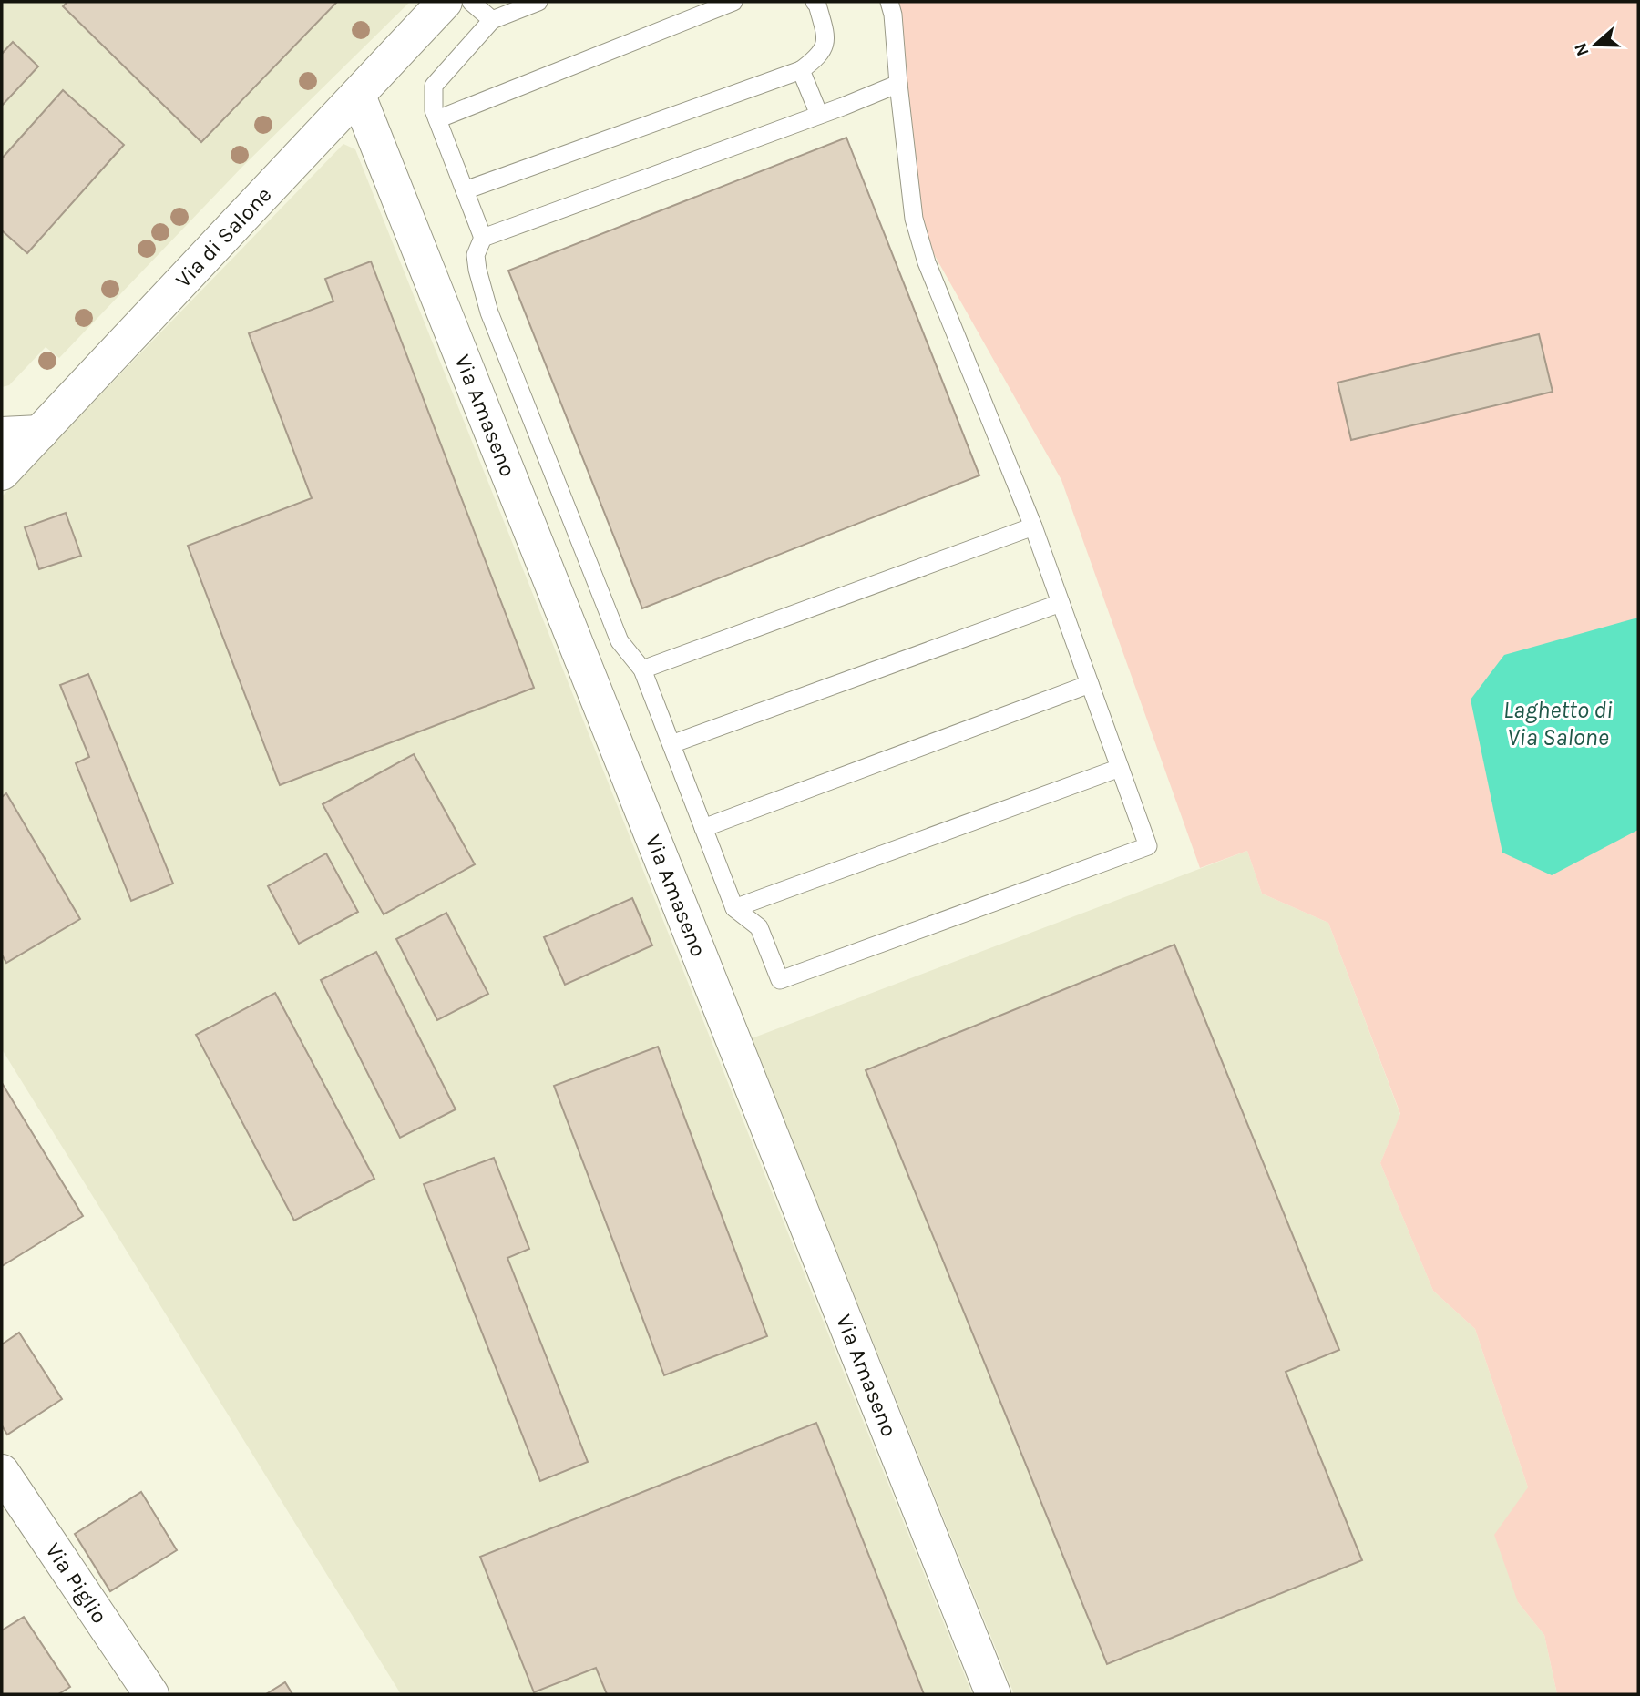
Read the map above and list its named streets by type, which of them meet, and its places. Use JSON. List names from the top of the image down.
{
  "streets": {
    "street": ["Via di Salone", "Via Amaseno", "Via Piglio"]
  },
  "crossings": [
    ["Via di Salone", "Via Amaseno"]
  ],
  "water": ["Laghetto di Via Salone"],
  "north": "left"
}
